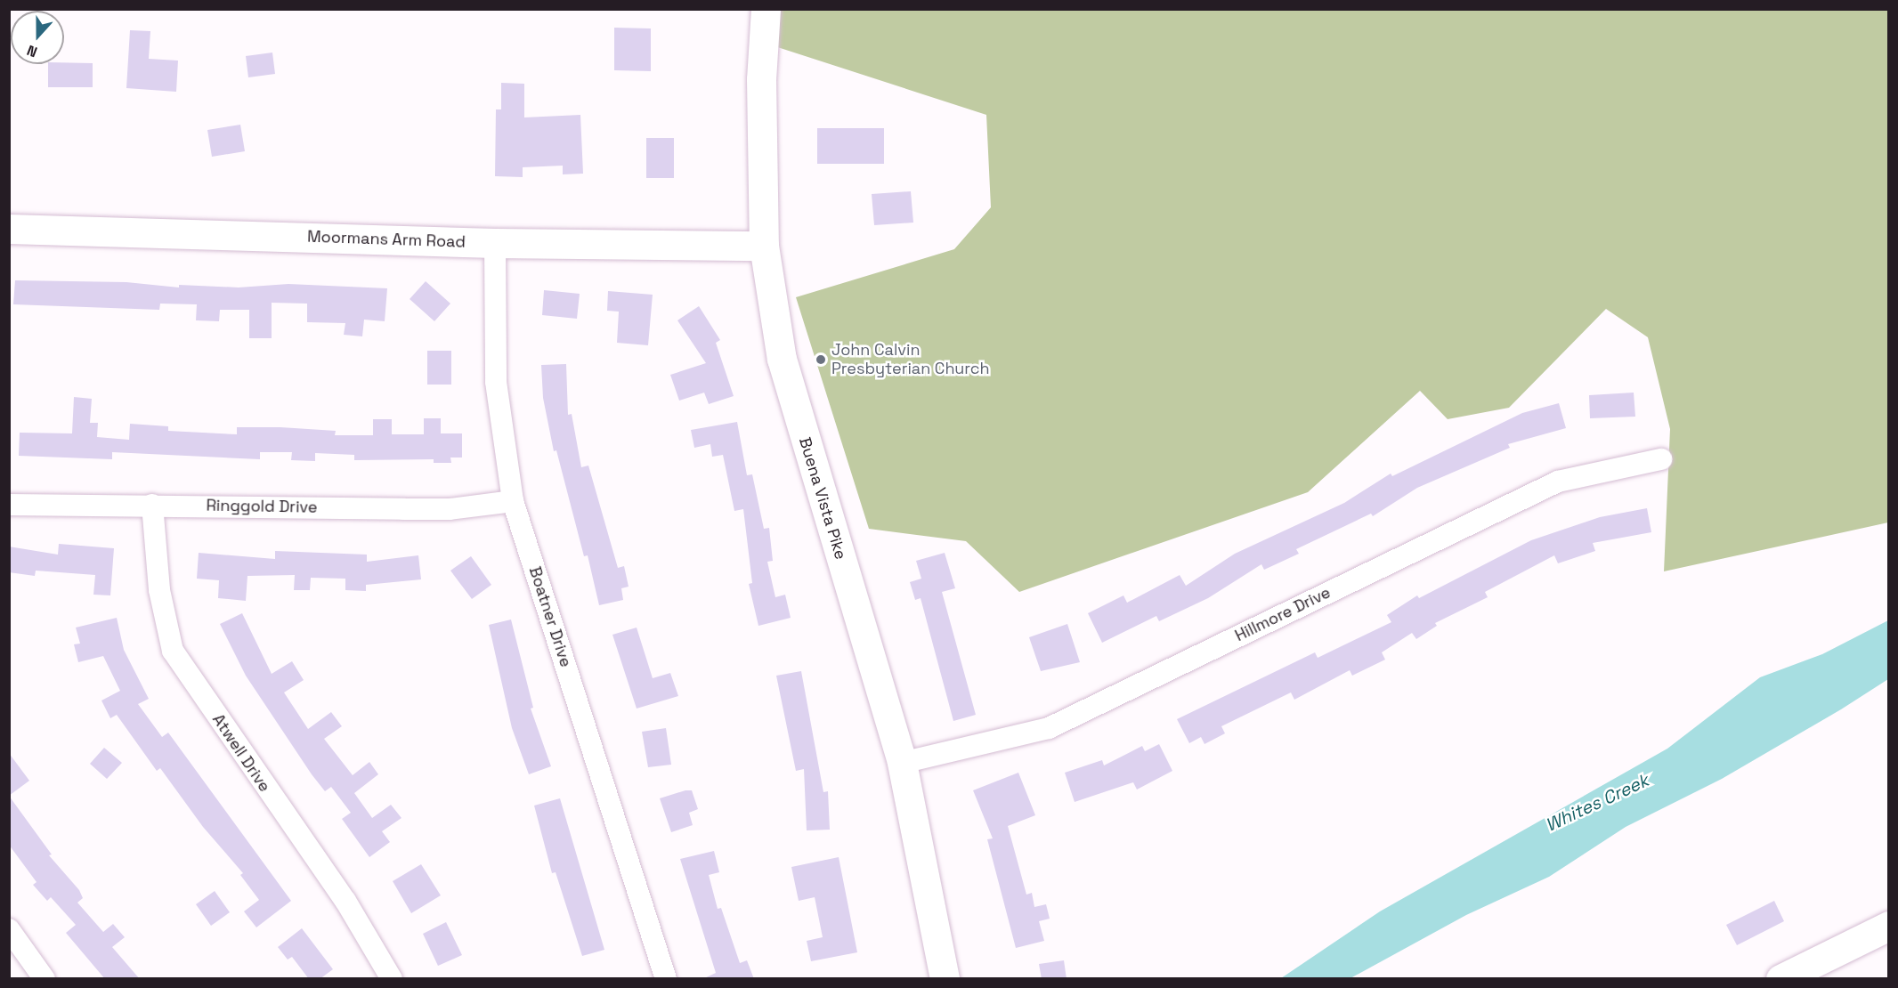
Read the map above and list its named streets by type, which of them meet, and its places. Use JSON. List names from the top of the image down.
{
  "streets": {
    "main road": ["Moormans Arm Road", "Buena Vista Pike"],
    "street": [
      "Ringgold Drive",
      "Hillmore Drive",
      "Boatner Drive",
      "Atwell Drive"
    ]
  },
  "crossings": [
    ["Moormans Arm Road", "Buena Vista Pike"],
    ["Moormans Arm Road", "Boatner Drive"],
    ["Buena Vista Pike", "Hillmore Drive"],
    ["Ringgold Drive", "Boatner Drive"],
    ["Ringgold Drive", "Atwell Drive"]
  ],
  "water": ["Whites Creek"],
  "places": ["John Calvin Presbyterian Church"],
  "north": "bottom"
}
